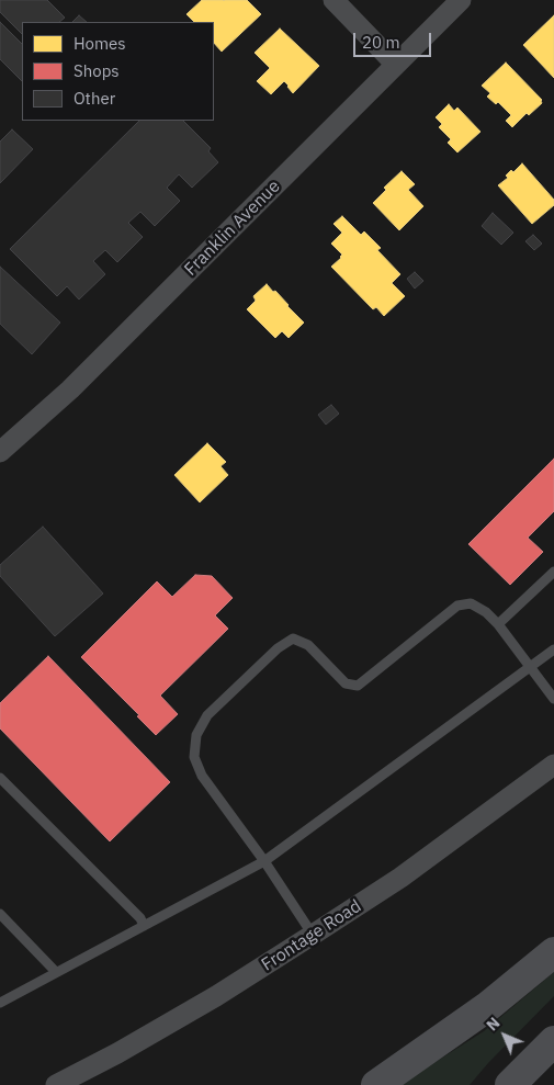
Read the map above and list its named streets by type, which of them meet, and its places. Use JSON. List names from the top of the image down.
{
  "streets": {
    "street": ["Franklin Avenue", "Frontage Road"]
  },
  "legend": ["Homes", "Shops", "Other"],
  "scale_bar": "20 m",
  "north": "top left"
}
